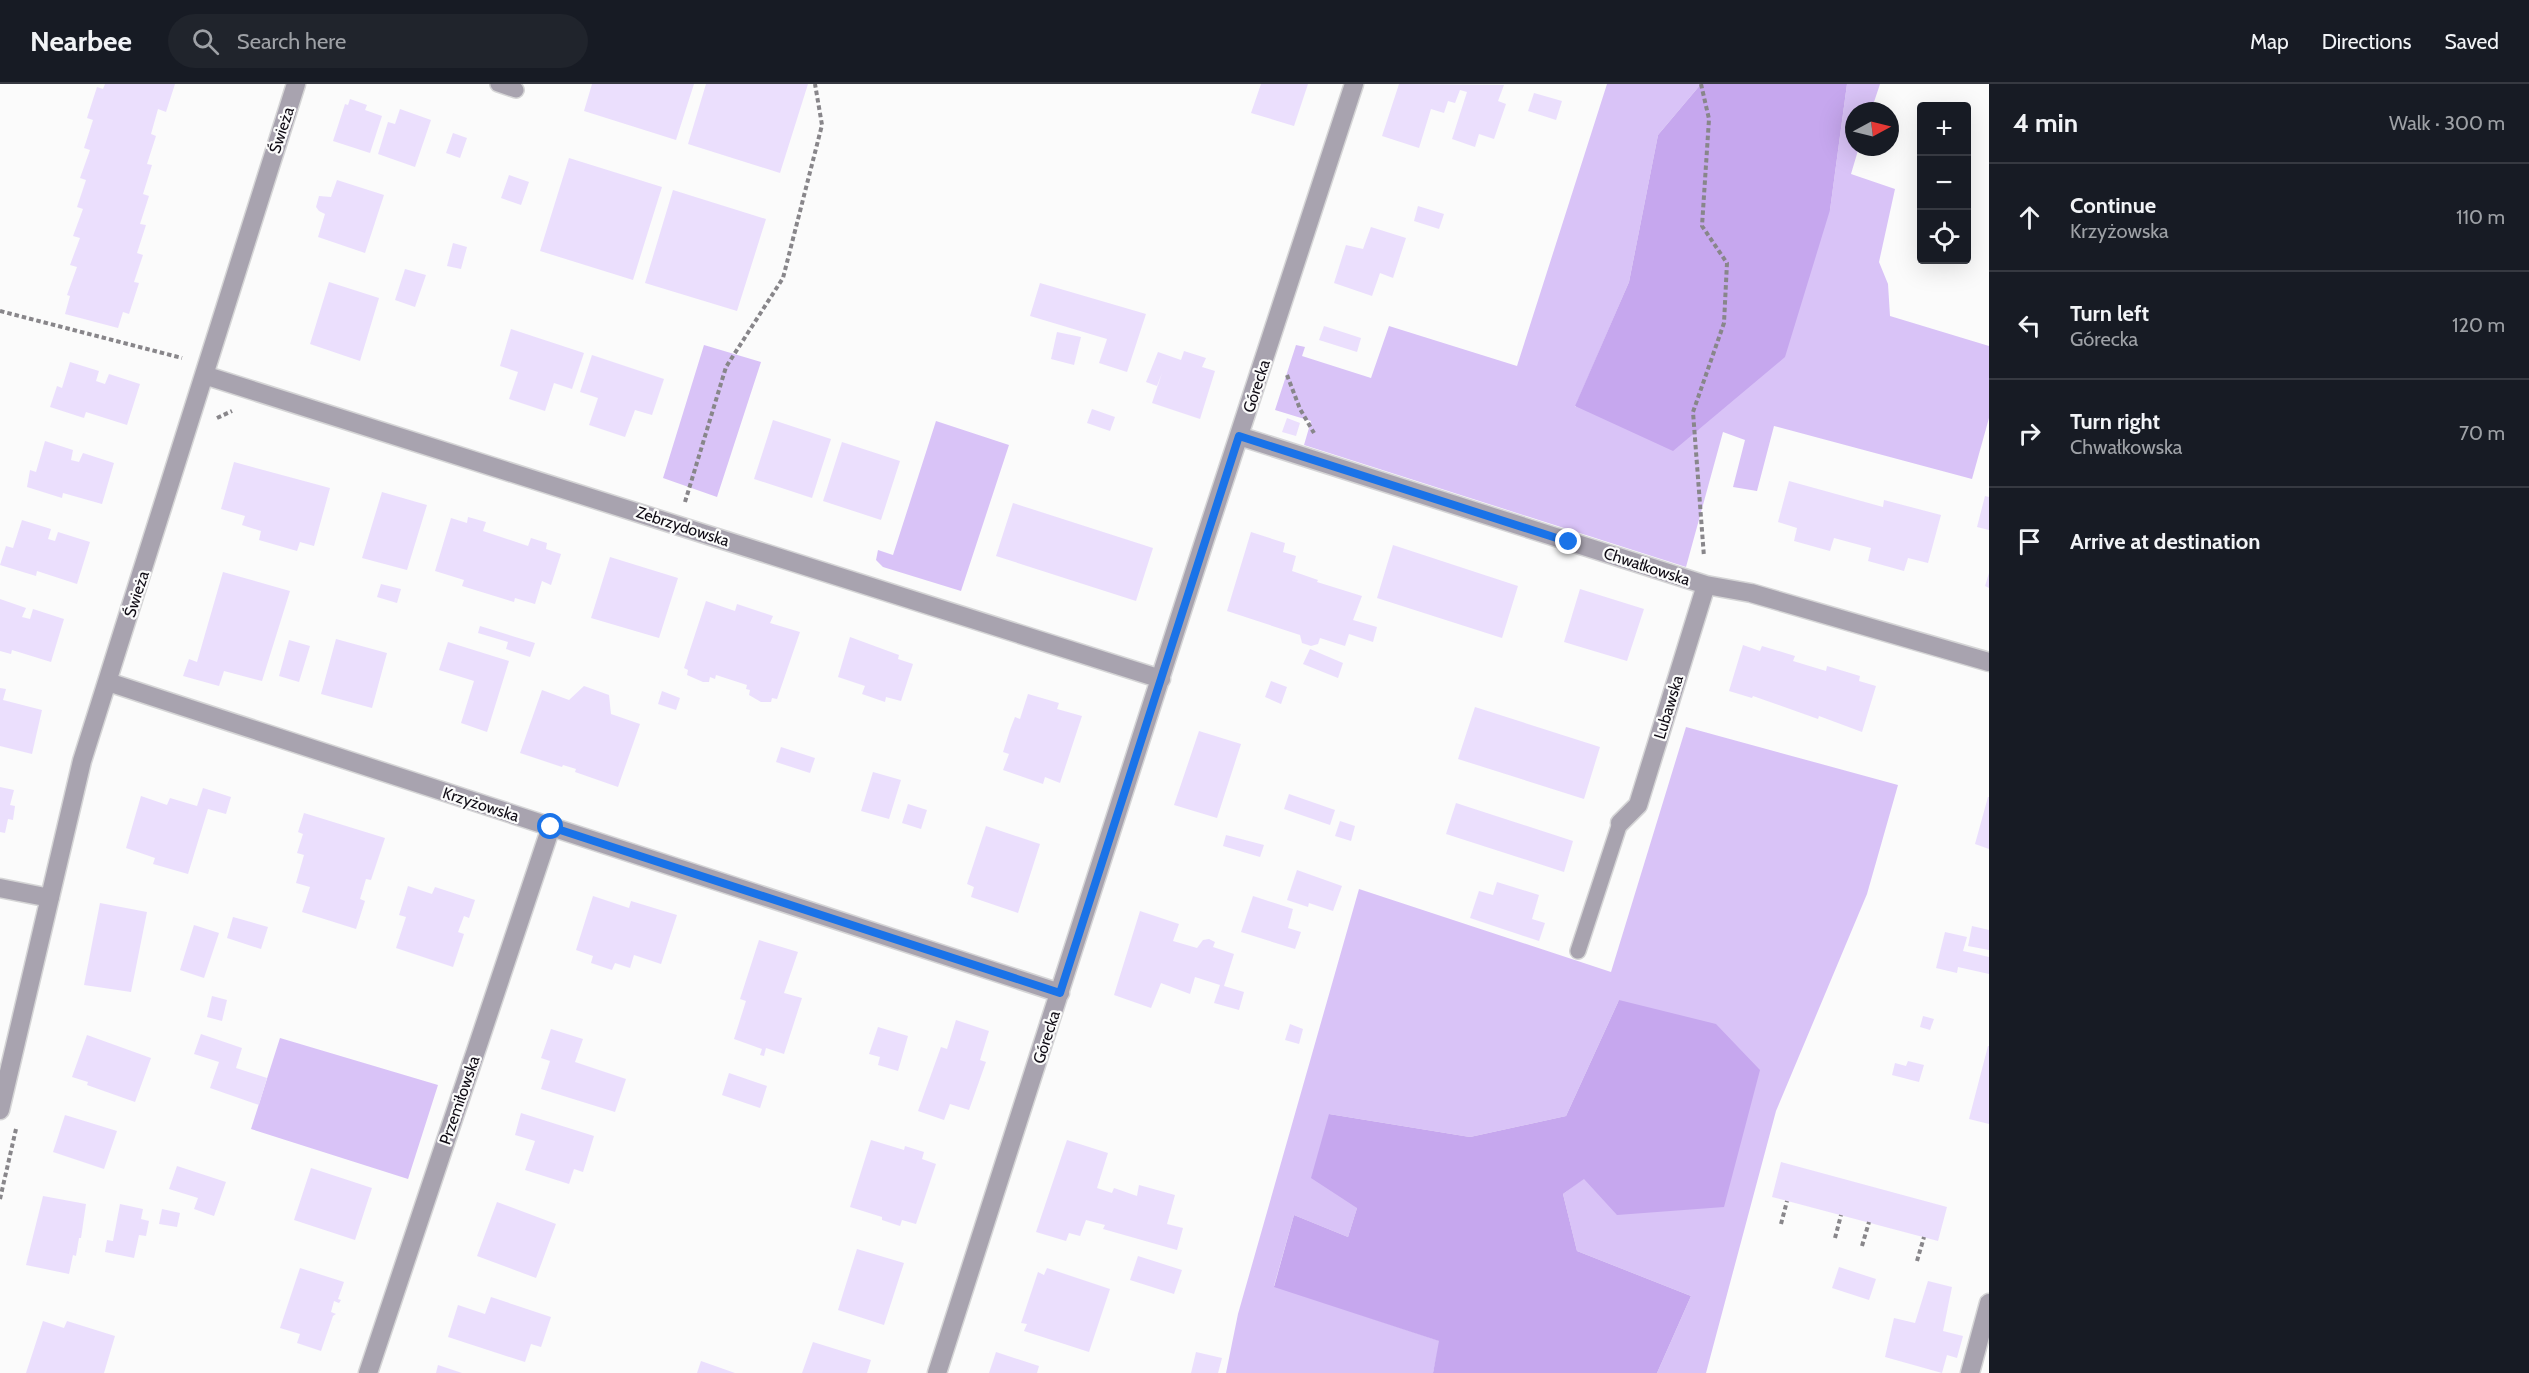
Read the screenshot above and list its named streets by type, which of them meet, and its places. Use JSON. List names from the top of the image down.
{
  "streets": {
    "street": [
      "Świeża",
      "Górecka",
      "Zebrzydowska",
      "Chwałkowska",
      "Lubawska",
      "Krzyżowska",
      "Przemiłowska"
    ]
  },
  "crossings": [
    ["Świeża", "Zebrzydowska"],
    ["Świeża", "Krzyżowska"],
    ["Górecka", "Zebrzydowska"],
    ["Górecka", "Chwałkowska"],
    ["Górecka", "Krzyżowska"],
    ["Chwałkowska", "Lubawska"],
    ["Krzyżowska", "Przemiłowska"]
  ],
  "north": "right",
  "page": {
    "header": "Nearbee",
    "search": "Search here",
    "nav": ["Map", "Directions", "Saved"],
    "heading": ["4 min", "Walk · 300 m"],
    "map_buttons": ["+", "−"],
    "list": [
      ["Continue", "Krzyżowska", "110 m"],
      ["Turn left", "Górecka", "120 m"],
      ["Turn right", "Chwałkowska", "70 m"],
      "Arrive at destination"
    ]
  }
}
